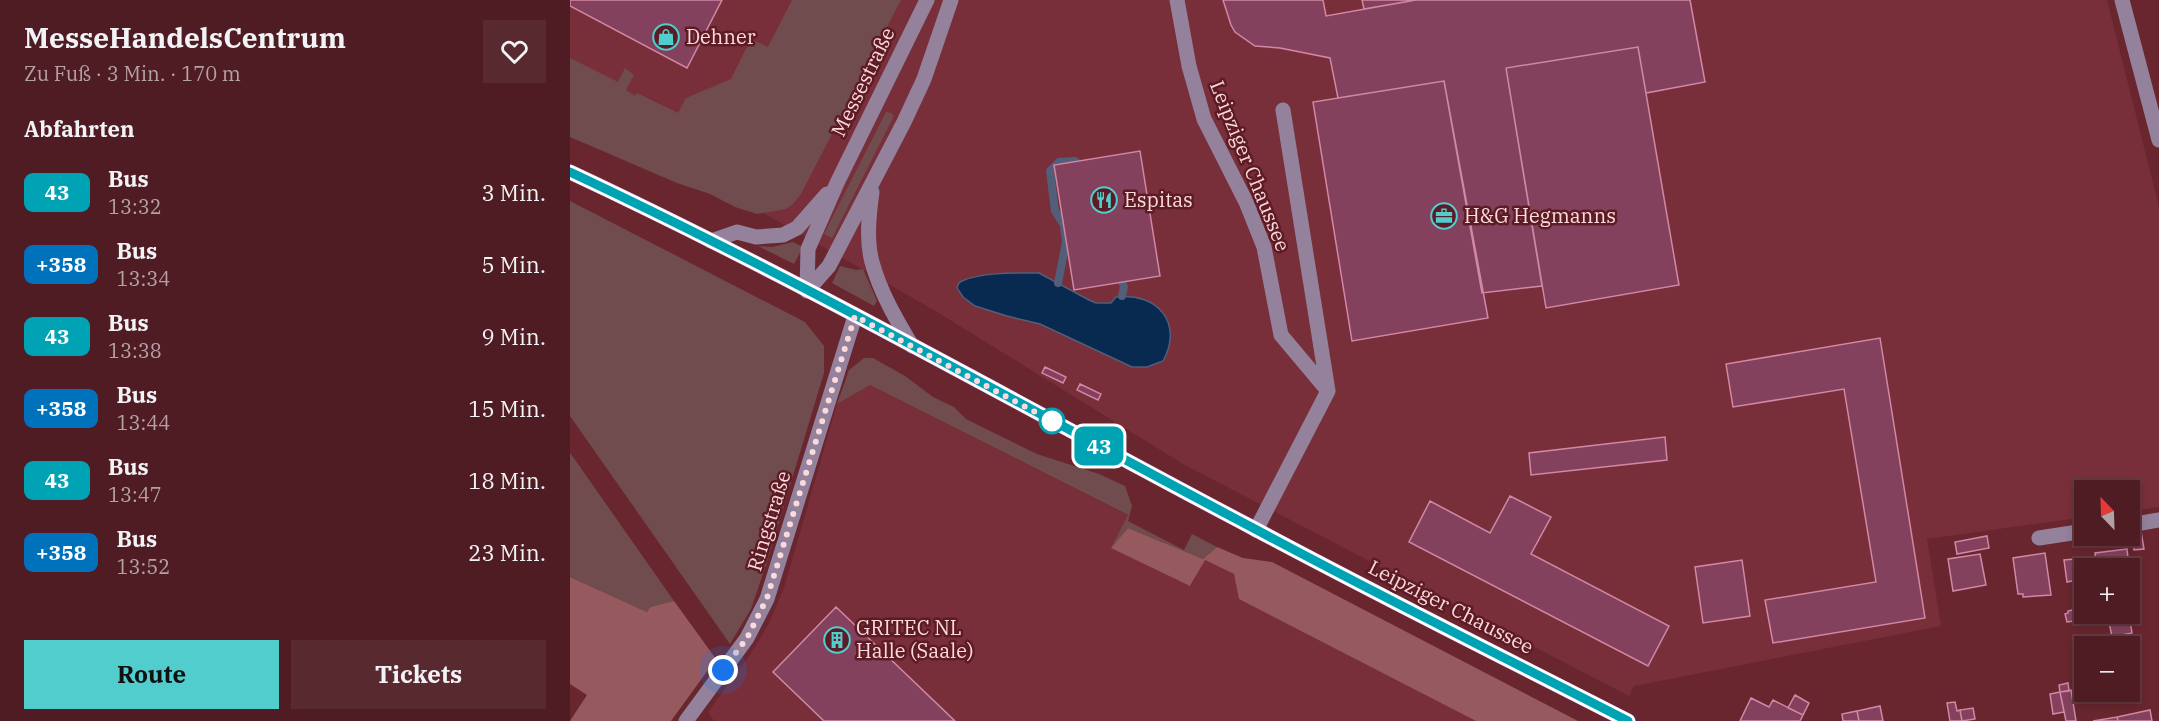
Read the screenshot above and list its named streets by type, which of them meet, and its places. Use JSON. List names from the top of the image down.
{
  "streets": {
    "main road": ["Leipziger Chaussee"],
    "street": ["Messestraße", "Ringstraße"]
  },
  "crossings": [
    ["Messestraße", "Leipziger Chaussee"],
    ["Leipziger Chaussee", "Ringstraße"]
  ],
  "places": {
    "shop": ["Dehner"],
    "restaurant": ["Espitas"],
    "office": ["H&G Hegmanns"],
    "building": ["GRITEC NL Halle (Saale)"]
  },
  "lines": ["bus line 43"],
  "north": "top left",
  "page": {
    "heading": [
      ["MesseHandelsCentrum", "Zu Fuß · 3 Min. · 170 m"],
      "Abfahrten"
    ],
    "on_map": "43",
    "list": [
      {
        "mark": "43",
        "name": "Bus",
        "note": "13:32",
        "value": "3 Min."
      },
      {
        "mark": "+358",
        "name": "Bus",
        "note": "13:34",
        "value": "5 Min."
      },
      {
        "mark": "43",
        "name": "Bus",
        "note": "13:38",
        "value": "9 Min."
      },
      {
        "mark": "+358",
        "name": "Bus",
        "note": "13:44",
        "value": "15 Min."
      },
      {
        "mark": "43",
        "name": "Bus",
        "note": "13:47",
        "value": "18 Min."
      },
      {
        "mark": "+358",
        "name": "Bus",
        "note": "13:52",
        "value": "23 Min."
      }
    ],
    "map_buttons": ["+", "−"],
    "buttons": ["Route", "Tickets"]
  }
}
